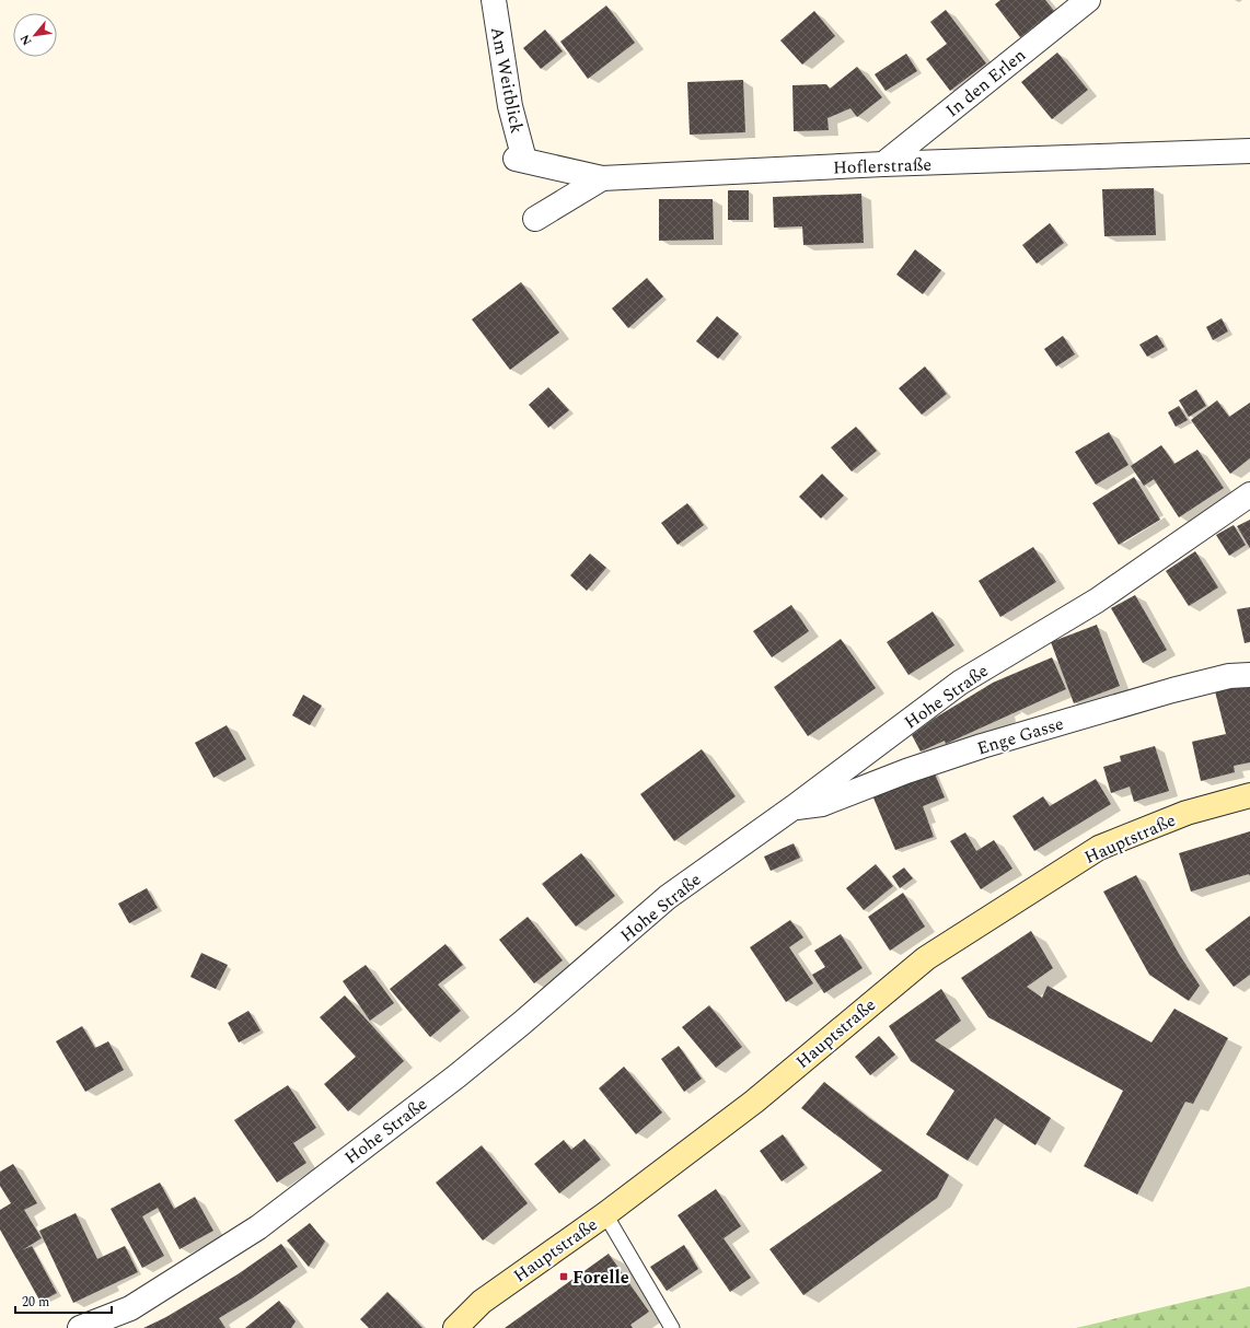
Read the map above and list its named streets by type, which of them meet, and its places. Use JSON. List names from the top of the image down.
{
  "streets": {
    "street": [
      "Am Weitblick",
      "In den Erlen",
      "Hoflerstraße",
      "Hohe Straße",
      "Enge Gasse",
      "Hauptstraße"
    ]
  },
  "crossings": [
    ["Am Weitblick", "Hoflerstraße"],
    ["In den Erlen", "Hoflerstraße"],
    ["Hohe Straße", "Enge Gasse"]
  ],
  "places": {
    "transit": ["Forelle"]
  },
  "scale_bar": "20 m",
  "north": "bottom left"
}
